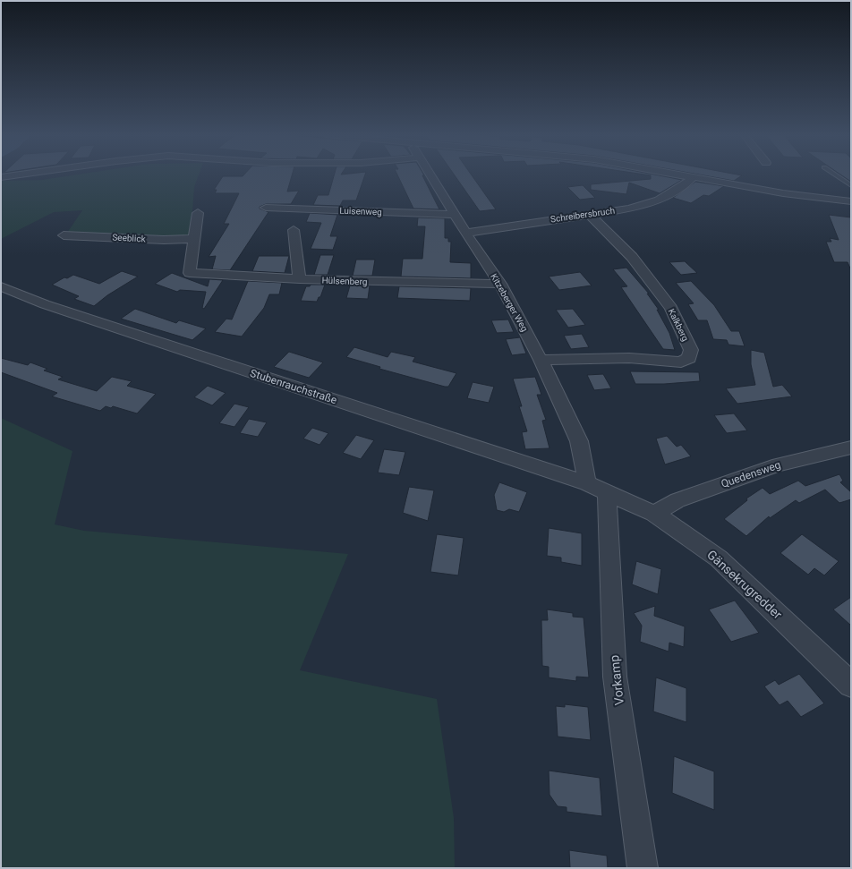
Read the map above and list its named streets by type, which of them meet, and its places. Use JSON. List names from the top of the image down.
{
  "streets": {
    "street": [
      "Luisenweg",
      "Schreibersbruch",
      "Seeblick",
      "Hülsenberg",
      "Kitzeberger Weg",
      "Kalkberg",
      "Stubenrauchstraße",
      "Quedensweg",
      "Gänsekrugredder",
      "Vorkamp"
    ]
  },
  "crossings": [
    ["Luisenweg", "Kitzeberger Weg"],
    ["Schreibersbruch", "Kitzeberger Weg"],
    ["Schreibersbruch", "Kalkberg"],
    ["Seeblick", "Hülsenberg"],
    ["Hülsenberg", "Kitzeberger Weg"],
    ["Kitzeberger Weg", "Kalkberg"],
    ["Kitzeberger Weg", "Stubenrauchstraße"],
    ["Kitzeberger Weg", "Gänsekrugredder"],
    ["Kitzeberger Weg", "Vorkamp"],
    ["Stubenrauchstraße", "Gänsekrugredder"],
    ["Stubenrauchstraße", "Vorkamp"],
    ["Quedensweg", "Gänsekrugredder"],
    ["Gänsekrugredder", "Vorkamp"]
  ]
}
